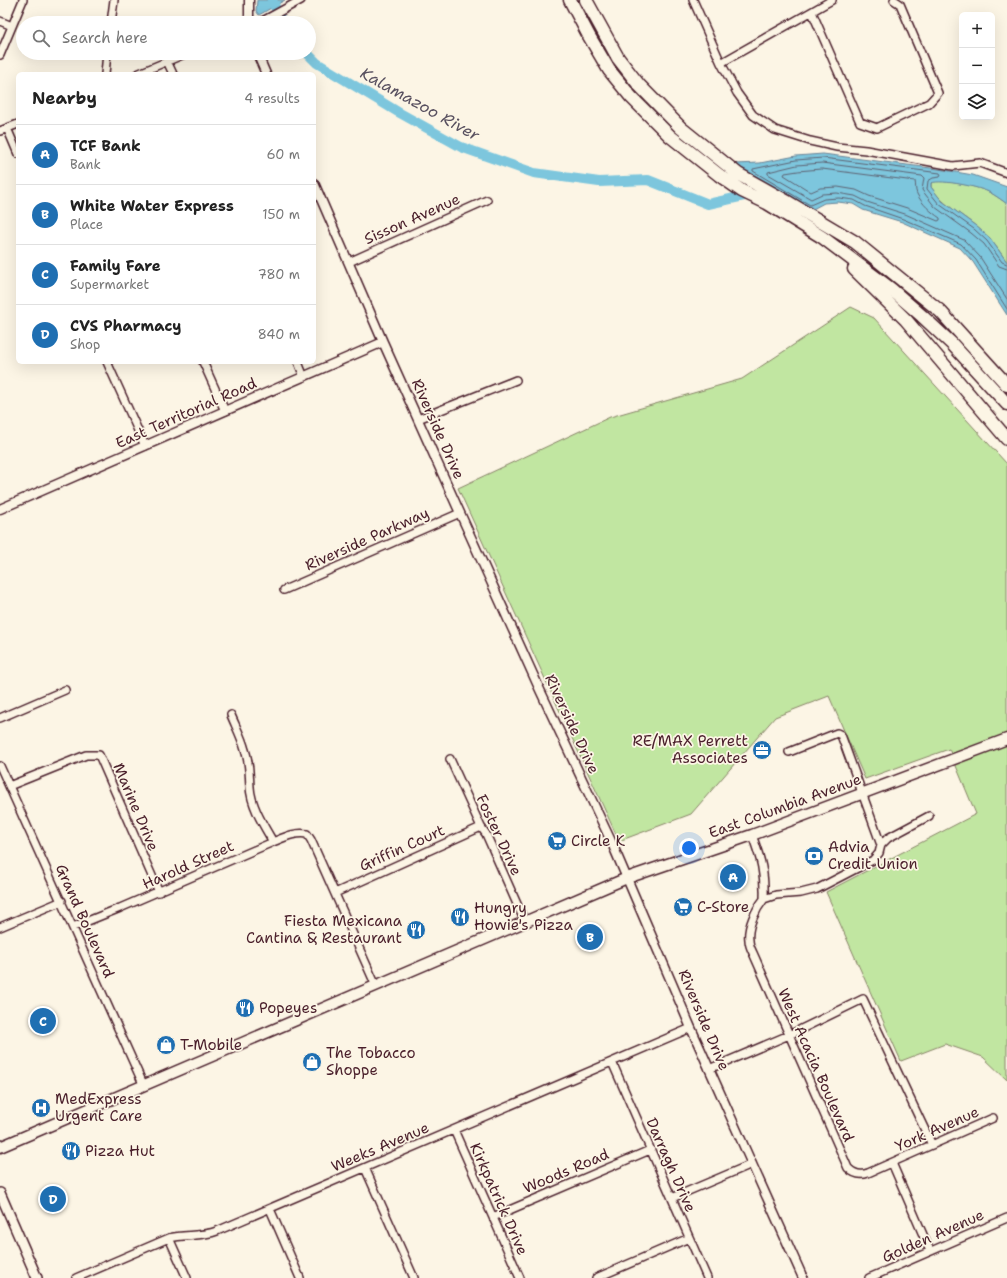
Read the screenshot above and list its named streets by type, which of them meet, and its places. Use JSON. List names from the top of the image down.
{
  "streets": {
    "main road": ["East Columbia Avenue"],
    "street": [
      "Sisson Avenue",
      "East Territorial Road",
      "Riverside Drive",
      "Riverside Parkway",
      "Marine Drive",
      "Foster Drive",
      "Griffin Court",
      "Harold Street",
      "Grand Boulevard",
      "West Acacia Boulevard",
      "York Avenue",
      "Weeks Avenue",
      "Darragh Drive",
      "Woods Road",
      "Kirkpatrick Drive",
      "Golden Avenue"
    ]
  },
  "crossings": [
    ["Sisson Avenue", "Riverside Drive"],
    ["East Territorial Road", "Riverside Drive"],
    ["Riverside Drive", "Riverside Parkway"],
    ["Riverside Drive", "East Columbia Avenue"],
    ["Riverside Drive", "Weeks Avenue"],
    ["East Columbia Avenue", "Foster Drive"],
    ["East Columbia Avenue", "Grand Boulevard"],
    ["East Columbia Avenue", "West Acacia Boulevard"],
    ["Marine Drive", "Harold Street"],
    ["Marine Drive", "Grand Boulevard"],
    ["Foster Drive", "Griffin Court"],
    ["Griffin Court", "Harold Street"],
    ["Harold Street", "Grand Boulevard"],
    ["West Acacia Boulevard", "York Avenue"],
    ["Weeks Avenue", "Darragh Drive"],
    ["Weeks Avenue", "Kirkpatrick Drive"],
    ["Darragh Drive", "Woods Road"],
    ["Woods Road", "Kirkpatrick Drive"]
  ],
  "water": ["Kalamazoo River"],
  "places": {
    "office": ["RE/MAX Perrett Associates"],
    "supermarket": ["Circle K", "C-Store"],
    "bank": ["Advia Credit Union"],
    "restaurant": [
      "Hungry Howie's Pizza",
      "Fiesta Mexicana Cantina & Restaurant",
      "Popeyes",
      "Pizza Hut"
    ],
    "shop": ["T-Mobile", "The Tobacco Shoppe"],
    "hospital": ["MedExpress Urgent Care"]
  },
  "page": {
    "map_buttons": ["+", "−"],
    "search": "Search here",
    "heading": ["Nearby", "4 results"],
    "list": [
      {
        "mark": "A",
        "name": "TCF Bank",
        "note": "Bank",
        "value": "60 m"
      },
      {
        "mark": "B",
        "name": "White Water Express",
        "note": "Place",
        "value": "150 m"
      },
      {
        "mark": "C",
        "name": "Family Fare",
        "note": "Supermarket",
        "value": "780 m"
      },
      {
        "mark": "D",
        "name": "CVS Pharmacy",
        "note": "Shop",
        "value": "840 m"
      }
    ],
    "pins": [
      "A",
      "B",
      "C",
      "D"
    ]
  }
}
